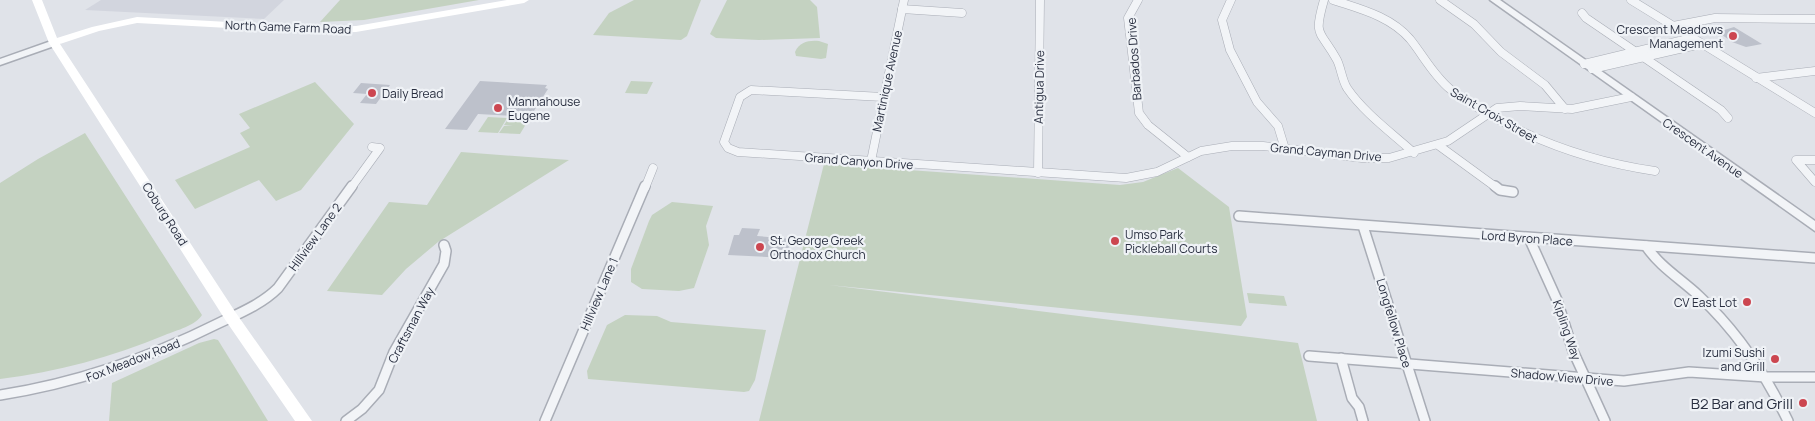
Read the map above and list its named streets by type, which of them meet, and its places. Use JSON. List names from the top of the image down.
{
  "streets": {
    "main road": ["North Game Farm Road", "Coburg Road"],
    "street": [
      "Barbados Drive",
      "Martinique Avenue",
      "Antigua Drive",
      "Saint Croix Street",
      "Crescent Avenue",
      "Grand Cayman Drive",
      "Grand Canyon Drive",
      "Hillview Lane 2",
      "Lord Byron Place",
      "Hillview Lane 1",
      "Longfellow Place",
      "Craftsman Way",
      "Kipling Way",
      "Fox Meadow Road",
      "Shadow View Drive"
    ]
  },
  "crossings": [
    ["North Game Farm Road", "Coburg Road"],
    ["Barbados Drive", "Grand Cayman Drive"],
    ["Barbados Drive", "Grand Canyon Drive"],
    ["Martinique Avenue", "Grand Canyon Drive"],
    ["Antigua Drive", "Grand Canyon Drive"],
    ["Saint Croix Street", "Grand Cayman Drive"],
    ["Crescent Avenue", "Grand Cayman Drive"],
    ["Grand Cayman Drive", "Grand Canyon Drive"],
    ["Coburg Road", "Hillview Lane 2"],
    ["Coburg Road", "Fox Meadow Road"],
    ["Hillview Lane 2", "Fox Meadow Road"],
    ["Lord Byron Place", "Longfellow Place"],
    ["Lord Byron Place", "Kipling Way"],
    ["Longfellow Place", "Shadow View Drive"],
    ["Kipling Way", "Shadow View Drive"]
  ],
  "places": [
    "Crescent Meadows Management",
    "Daily Bread",
    "Mannahouse Eugene",
    "Umso Park Pickleball Courts",
    "St. George Greek Orthodox Church",
    "CV East Lot",
    "Izumi Sushi and Grill",
    "B2 Bar and Grill"
  ]
}
